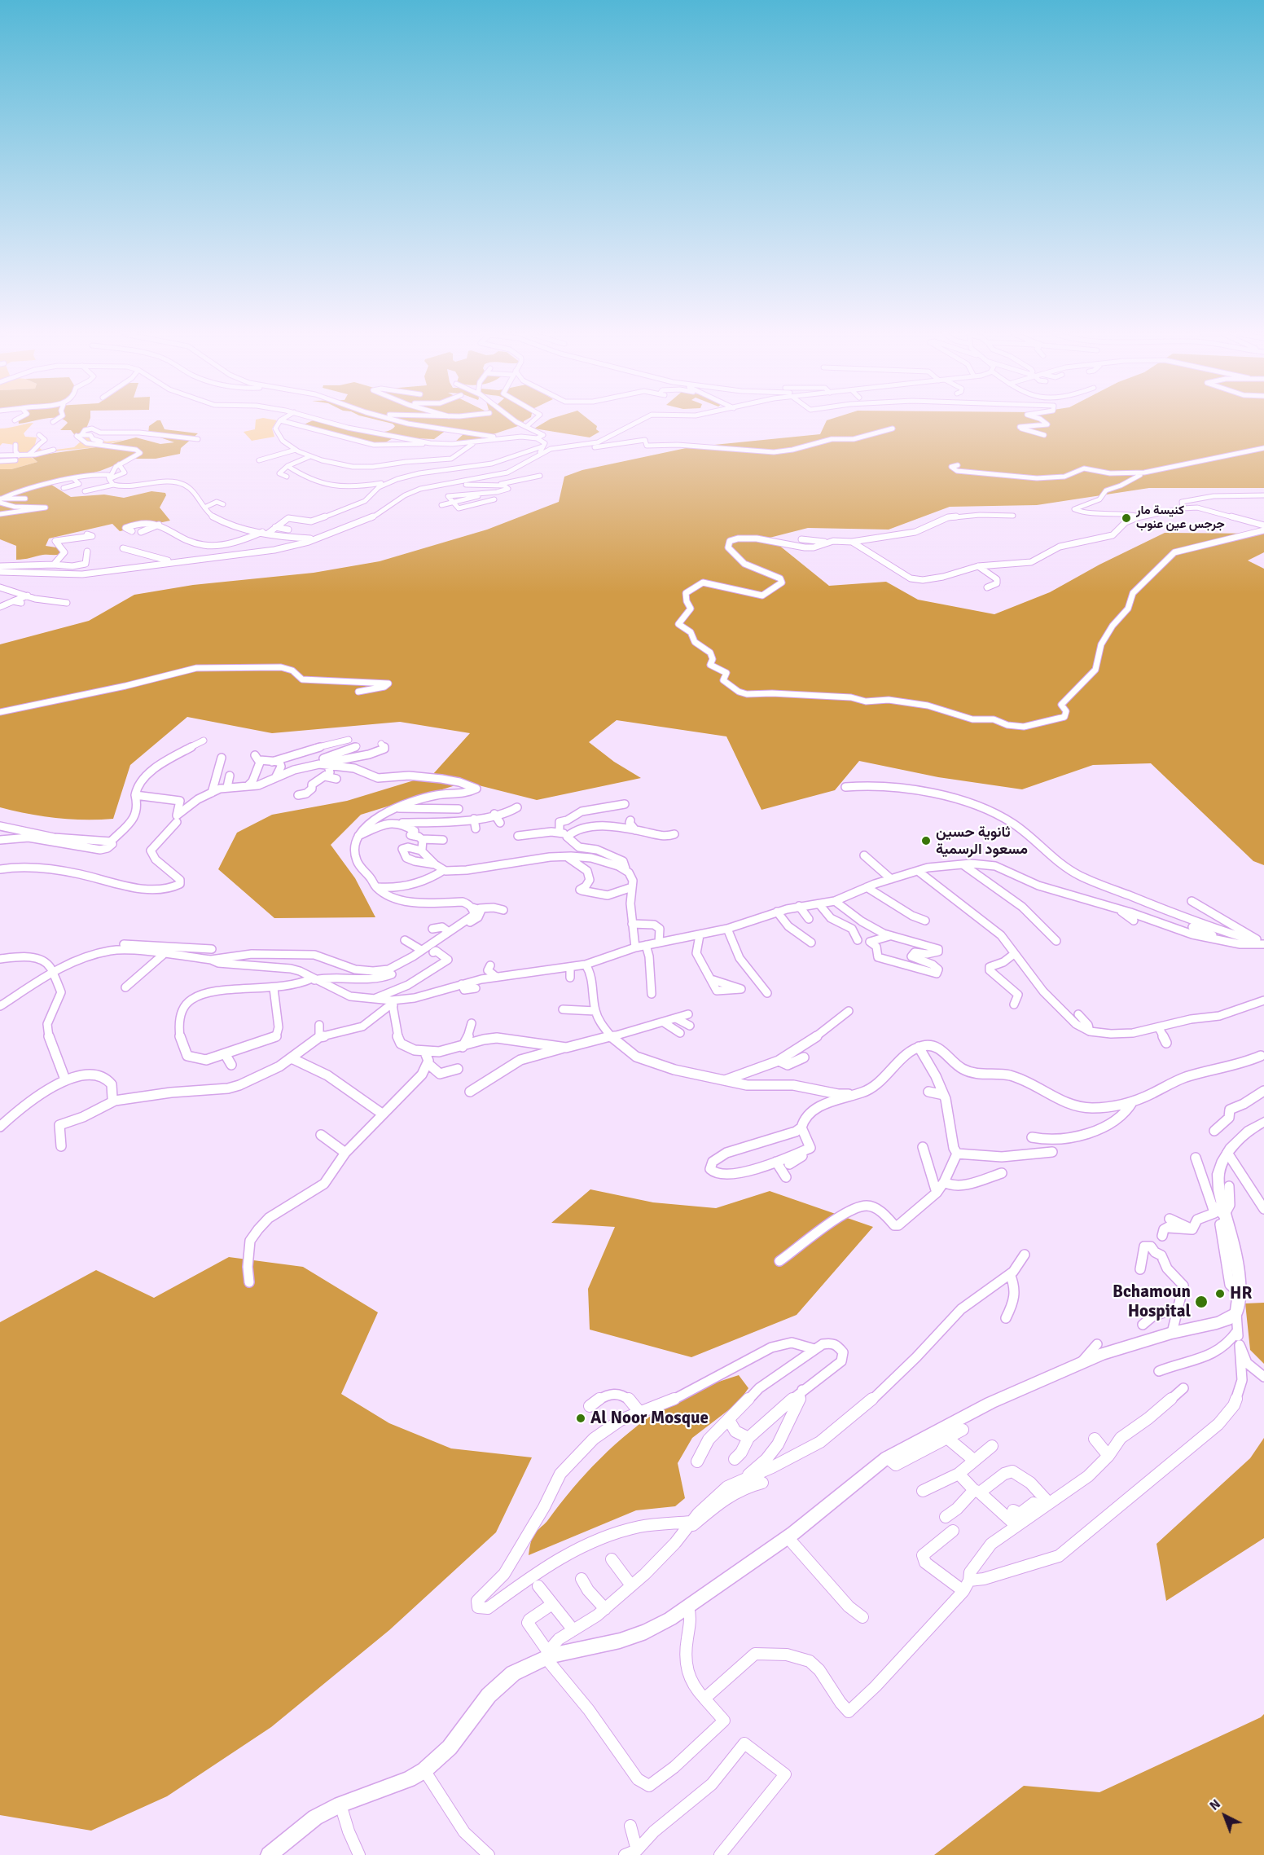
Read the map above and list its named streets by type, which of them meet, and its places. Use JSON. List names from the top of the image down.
{
  "places": [
    "كنيسة مار جرجس عين عنوب",
    "ثانوية حسين مسعود الرسمية",
    "HR",
    "Bchamoun Hospital",
    "Al Noor Mosque"
  ],
  "north": "top left"
}
